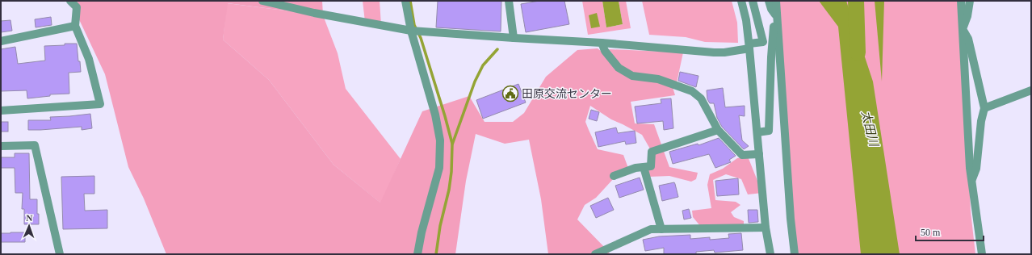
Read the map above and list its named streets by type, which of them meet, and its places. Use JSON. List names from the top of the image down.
{
  "water": ["太田川"],
  "places": {
    "public building": ["田原交流センター"]
  },
  "scale_bar": "50 m",
  "north": "top"
}
